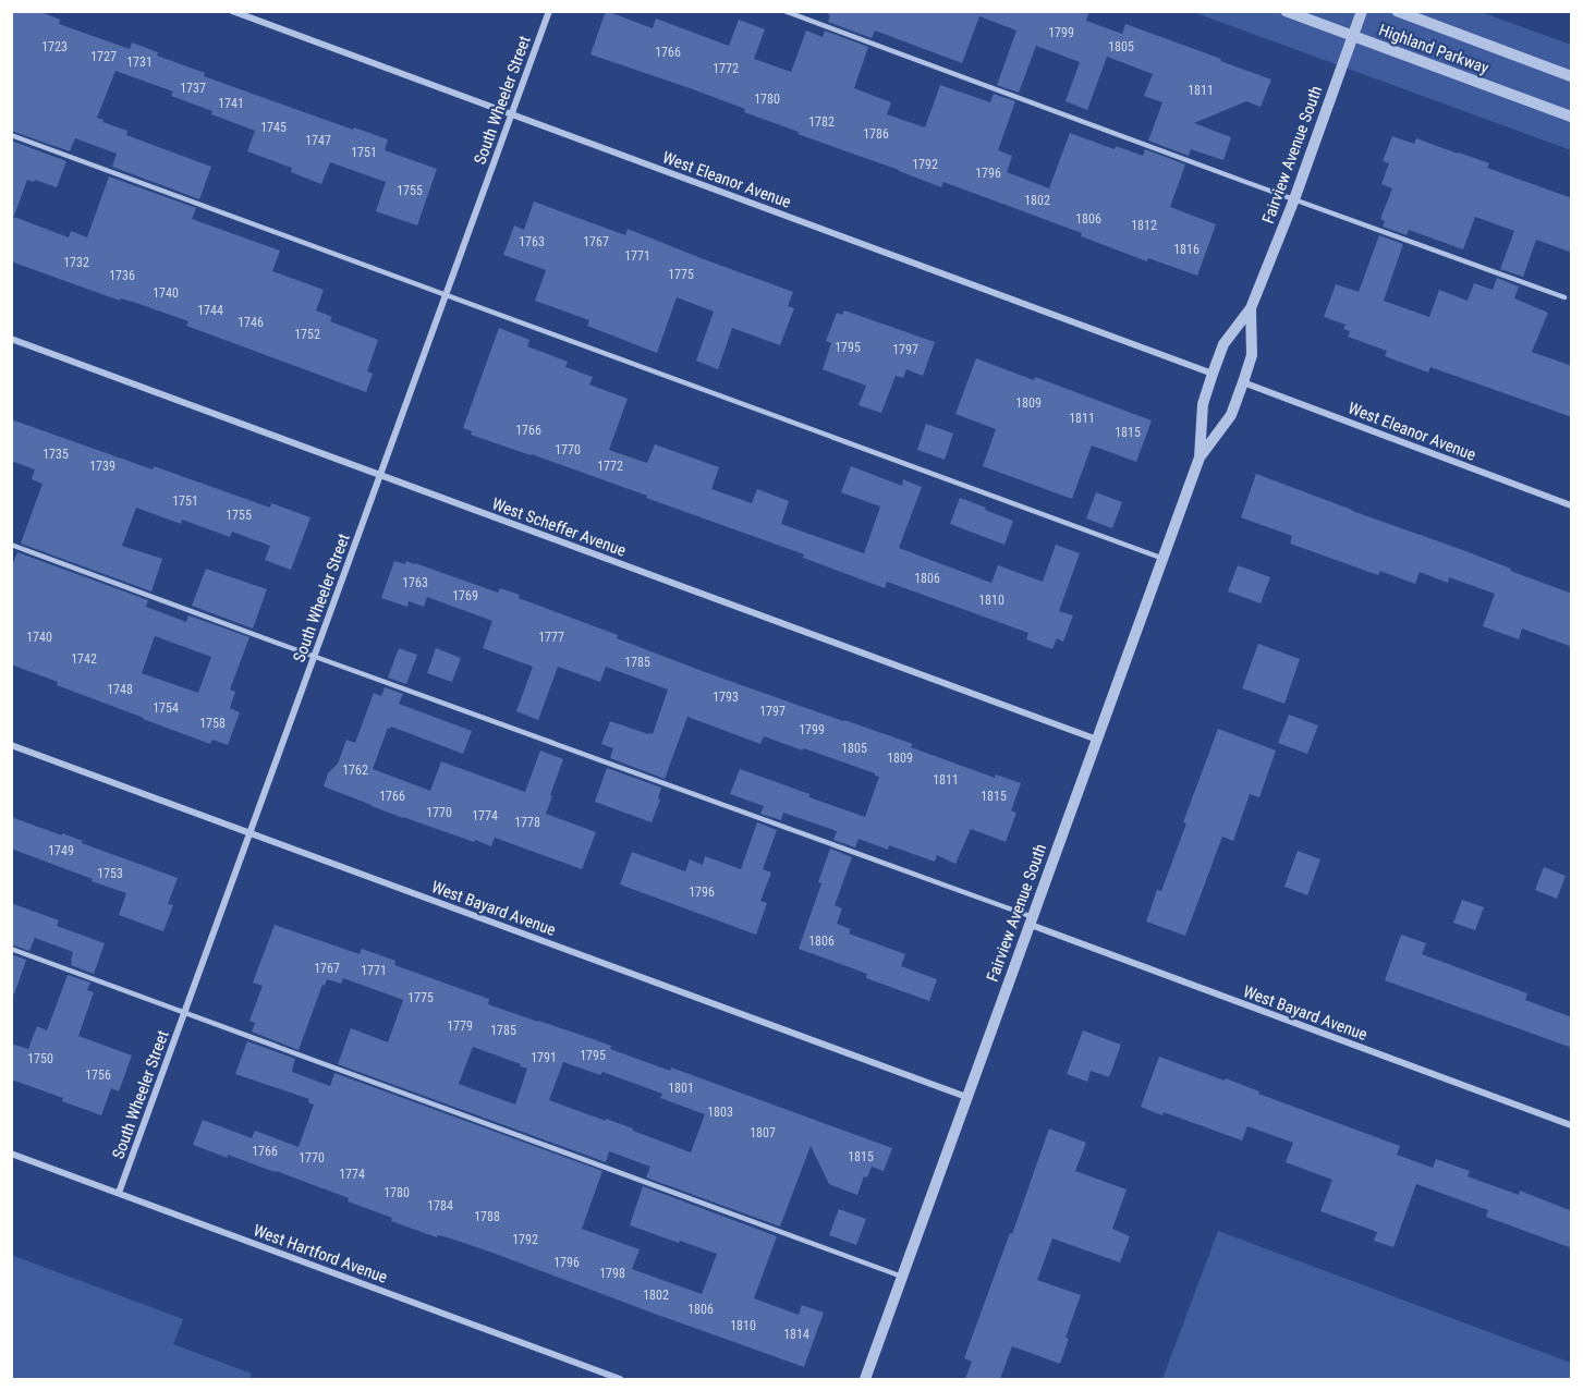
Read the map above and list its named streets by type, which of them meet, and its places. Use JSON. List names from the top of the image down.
{
  "streets": {
    "street": [
      "Highland Parkway",
      "South Wheeler Street",
      "Fairview Avenue South",
      "West Eleanor Avenue",
      "West Scheffer Avenue",
      "West Bayard Avenue",
      "West Hartford Avenue"
    ]
  },
  "crossings": [
    ["Highland Parkway", "Fairview Avenue South"],
    ["South Wheeler Street", "West Eleanor Avenue"],
    ["South Wheeler Street", "West Scheffer Avenue"],
    ["South Wheeler Street", "West Bayard Avenue"],
    ["South Wheeler Street", "West Hartford Avenue"],
    ["Fairview Avenue South", "West Eleanor Avenue"],
    ["Fairview Avenue South", "West Scheffer Avenue"],
    ["Fairview Avenue South", "West Bayard Avenue"]
  ],
  "house_numbers": [
    "1799",
    "1723",
    "1805",
    "1766",
    "1727",
    "1731",
    "1772",
    "1737",
    "1811",
    "1780",
    "1741",
    "1782",
    "1745",
    "1786",
    "1747",
    "1751",
    "1792",
    "1796",
    "1755",
    "1802",
    "1806",
    "1812",
    "1763",
    "1767",
    "1816",
    "1771",
    "1732",
    "1775",
    "1736",
    "1740",
    "1744",
    "1746",
    "1752",
    "1795",
    "1797",
    "1809",
    "1811",
    "1766",
    "1815",
    "1770",
    "1735",
    "1739",
    "1772",
    "1751",
    "1755",
    "1806",
    "1763",
    "1769",
    "1810",
    "1740",
    "1777",
    "1742",
    "1785",
    "1748",
    "1793",
    "1754",
    "1797",
    "1758",
    "1799",
    "1805",
    "1809",
    "1762",
    "1811",
    "1766",
    "1815",
    "1770",
    "1774",
    "1778",
    "1749",
    "1753",
    "1796",
    "1806",
    "1767",
    "1771",
    "1775",
    "1779",
    "1785",
    "1795",
    "1791",
    "1750",
    "1756",
    "1801",
    "1803",
    "1807",
    "1766",
    "1815",
    "1770",
    "1774",
    "1780",
    "1784",
    "1788",
    "1792",
    "1796",
    "1798",
    "1802",
    "1806",
    "1810",
    "1814"
  ]
}
